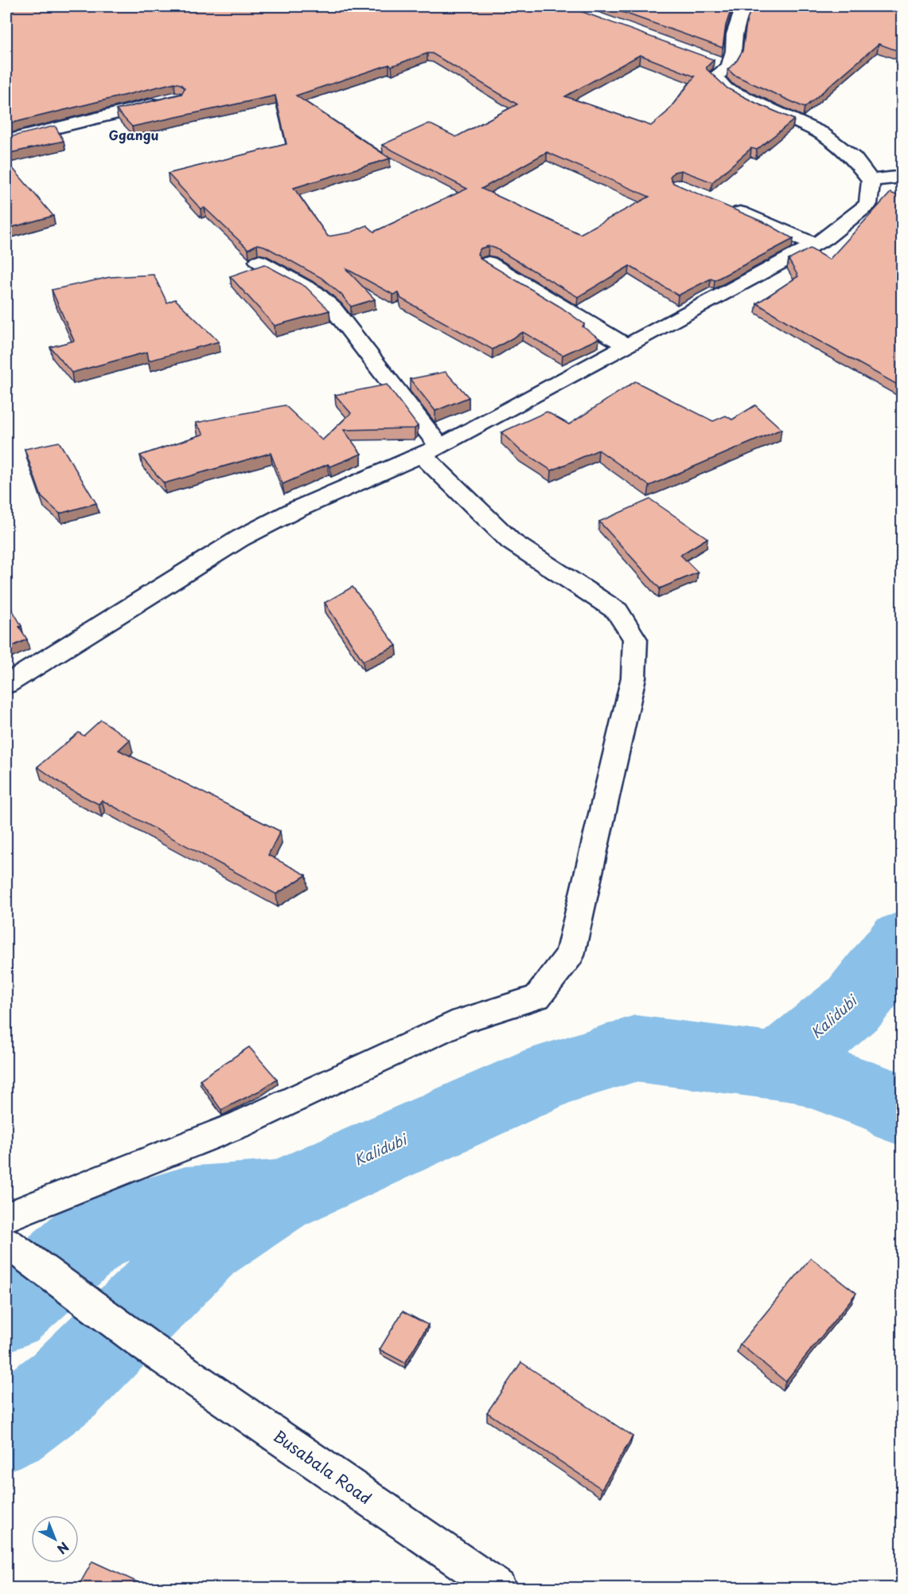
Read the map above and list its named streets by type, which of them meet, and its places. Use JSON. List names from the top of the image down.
{
  "streets": {
    "street": ["Busabala Road"]
  },
  "districts": ["Ggangu"],
  "water": ["Kalidubi"],
  "north": "bottom right"
}
